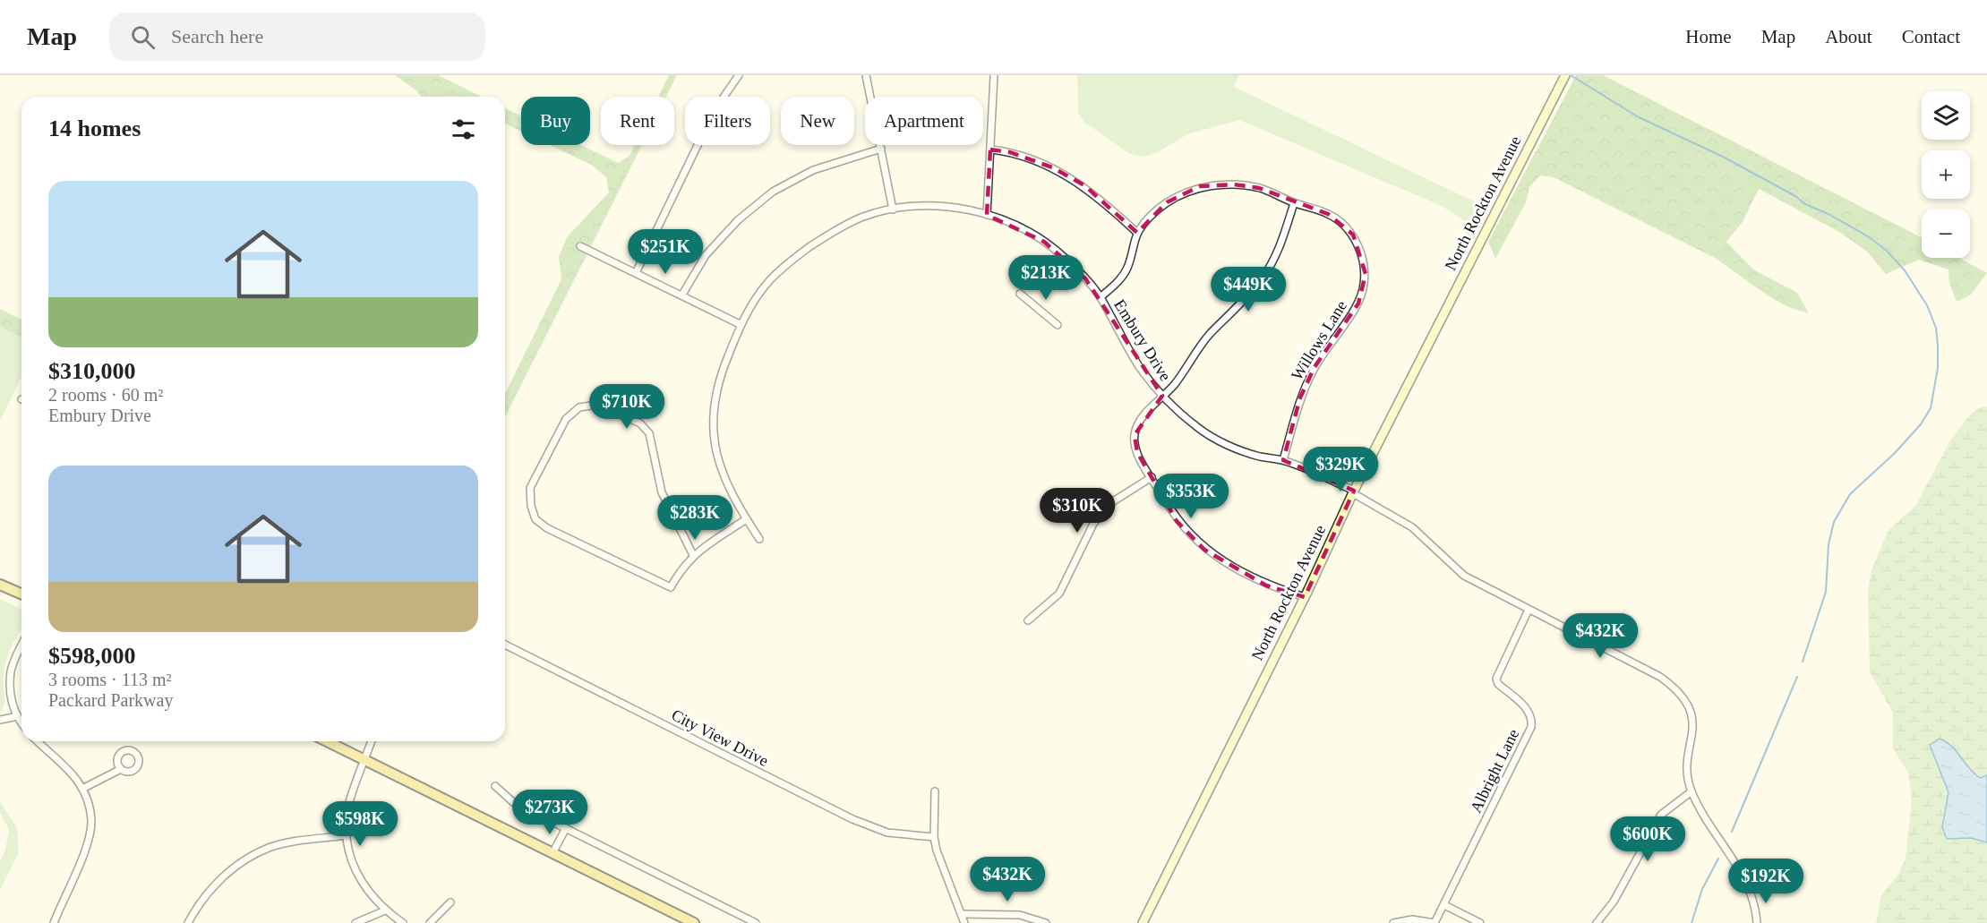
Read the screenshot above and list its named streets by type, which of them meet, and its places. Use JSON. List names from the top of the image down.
{
  "streets": {
    "street": [
      "North Rockton Avenue",
      "Embury Drive",
      "Willows Lane",
      "City View Drive",
      "Albright Lane"
    ]
  },
  "crossings": [
    ["North Rockton Avenue", "Embury Drive"],
    ["Embury Drive", "Willows Lane"],
    ["Embury Drive", "Albright Lane"]
  ],
  "page": {
    "header": "Map",
    "search": "Search here",
    "nav": [
      "Home",
      "Map",
      "About",
      "Contact"
    ],
    "map_buttons": ["+", "−"],
    "chip": [
      "Buy",
      "Rent",
      "Filters",
      "New",
      "Apartment"
    ],
    "heading": "14 homes",
    "list": [
      {
        "name": "$310,000",
        "note": "2 rooms · 60 m² · Embury Drive"
      },
      {
        "name": "$598,000",
        "note": "3 rooms · 113 m² · Packard Parkway"
      }
    ],
    "price": [
      "$251K",
      "$213K",
      "$449K",
      "$710K",
      "$329K",
      "$353K",
      "$310K",
      "$283K",
      "$432K",
      "$273K",
      "$598K",
      "$600K",
      "$432K",
      "$192K"
    ]
  }
}
